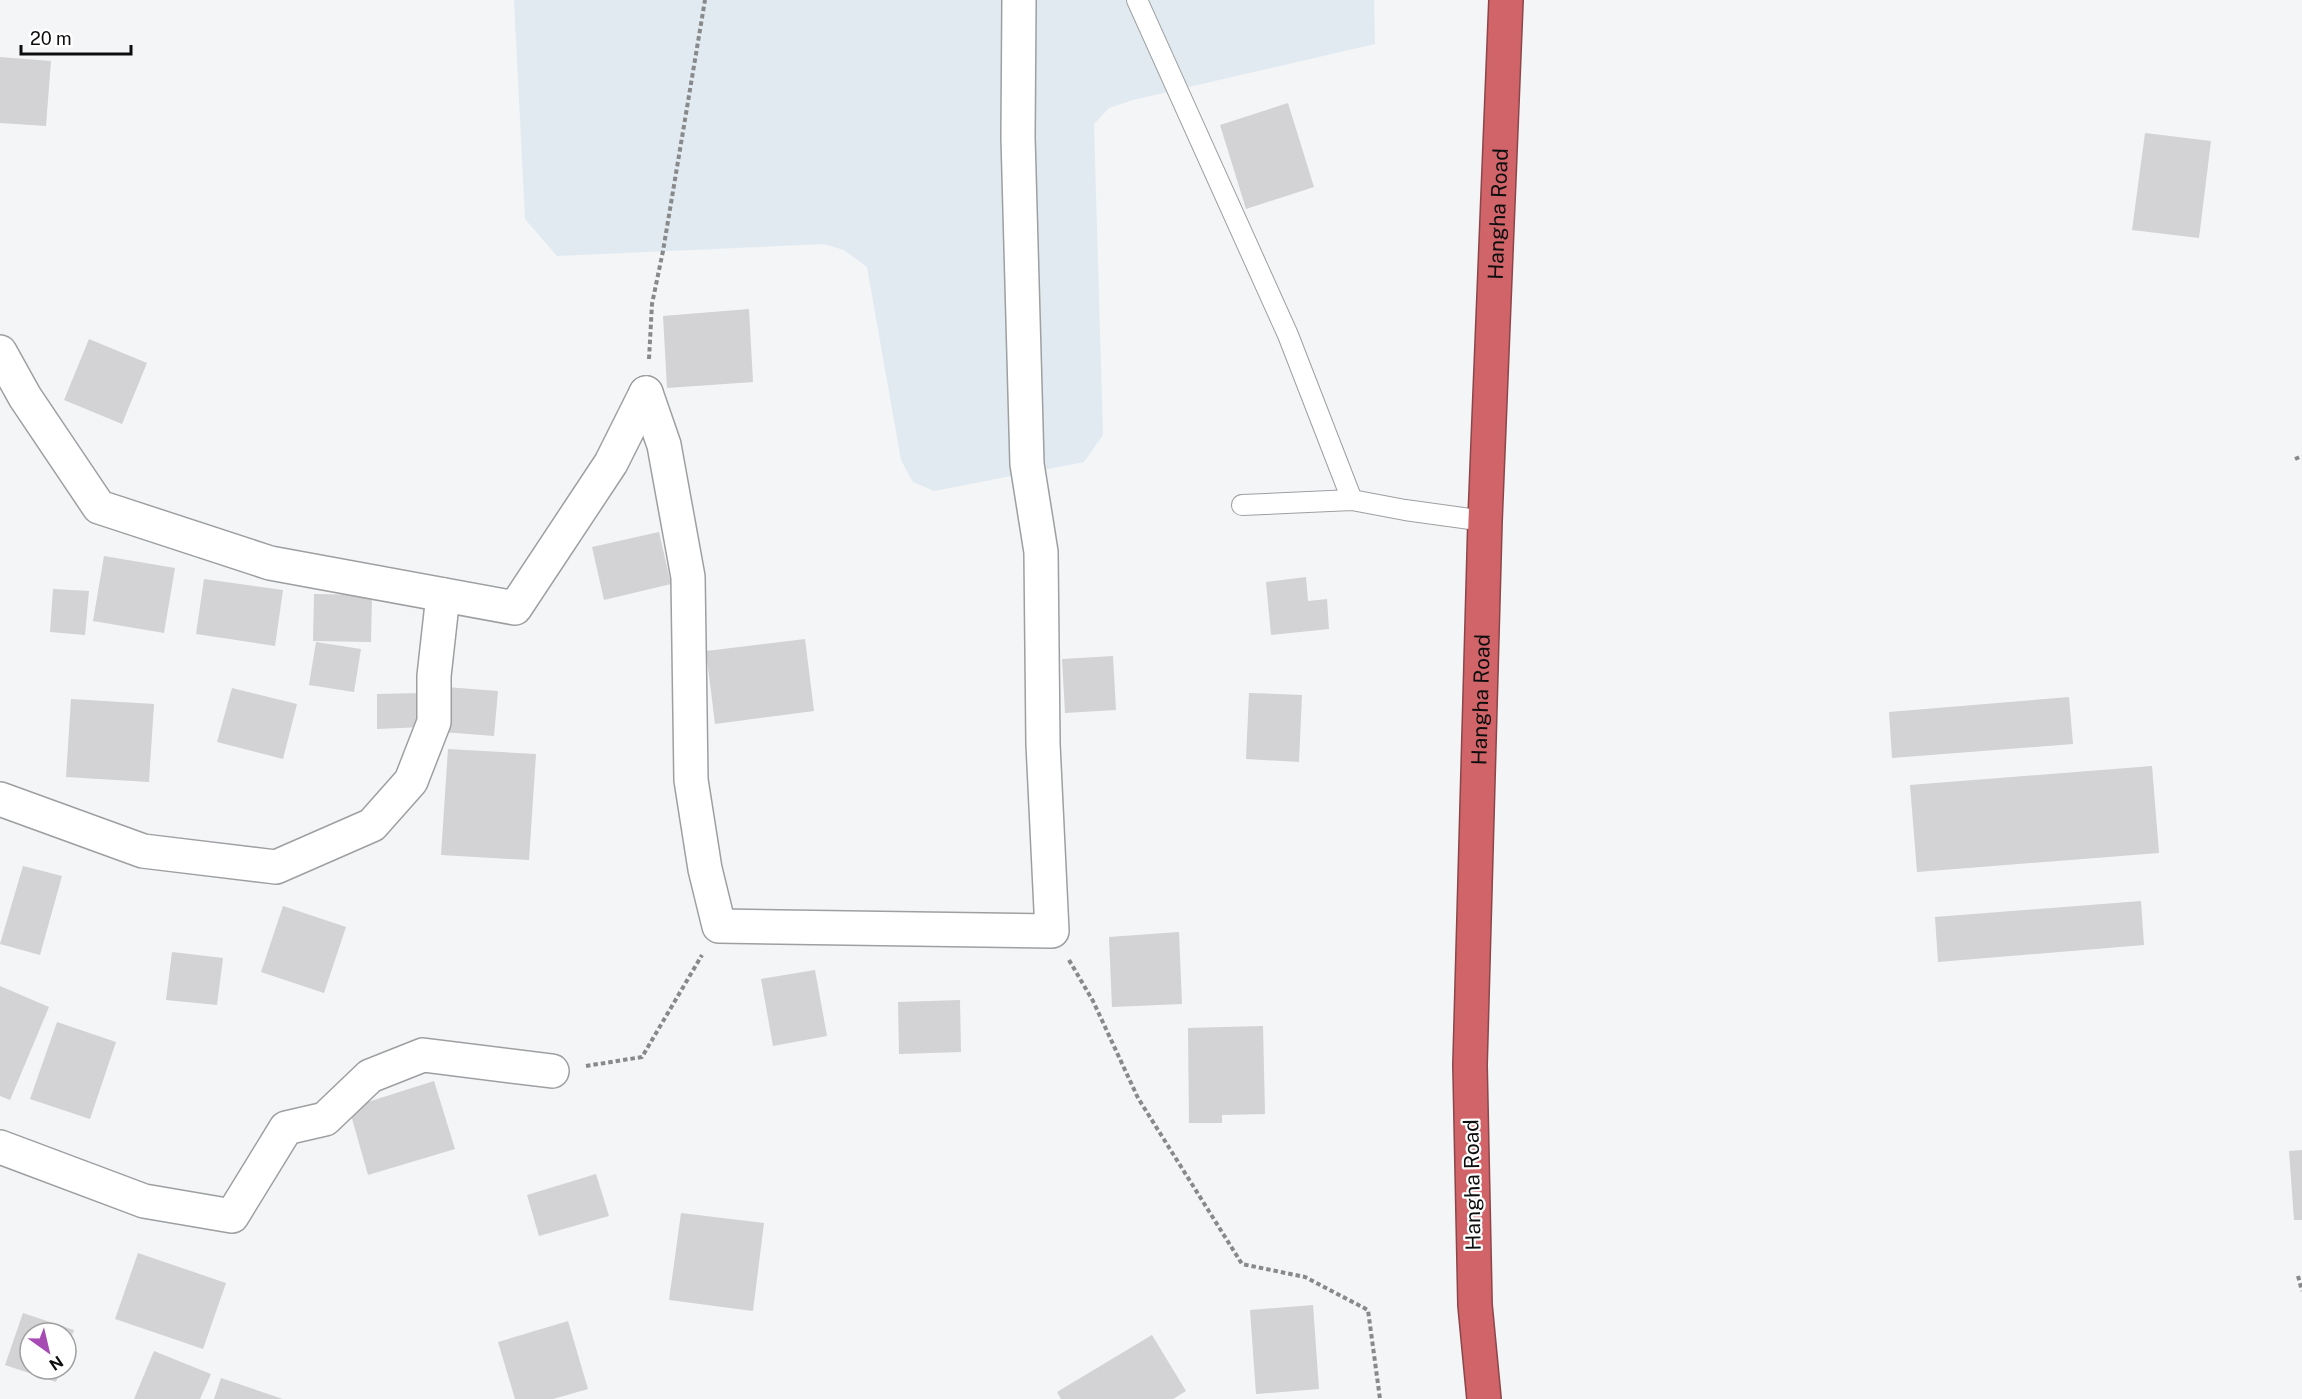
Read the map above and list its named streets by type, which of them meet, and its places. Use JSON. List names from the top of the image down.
{
  "streets": {
    "highway": ["Hangha Road"]
  },
  "scale_bar": "20 m",
  "north": "bottom right"
}
